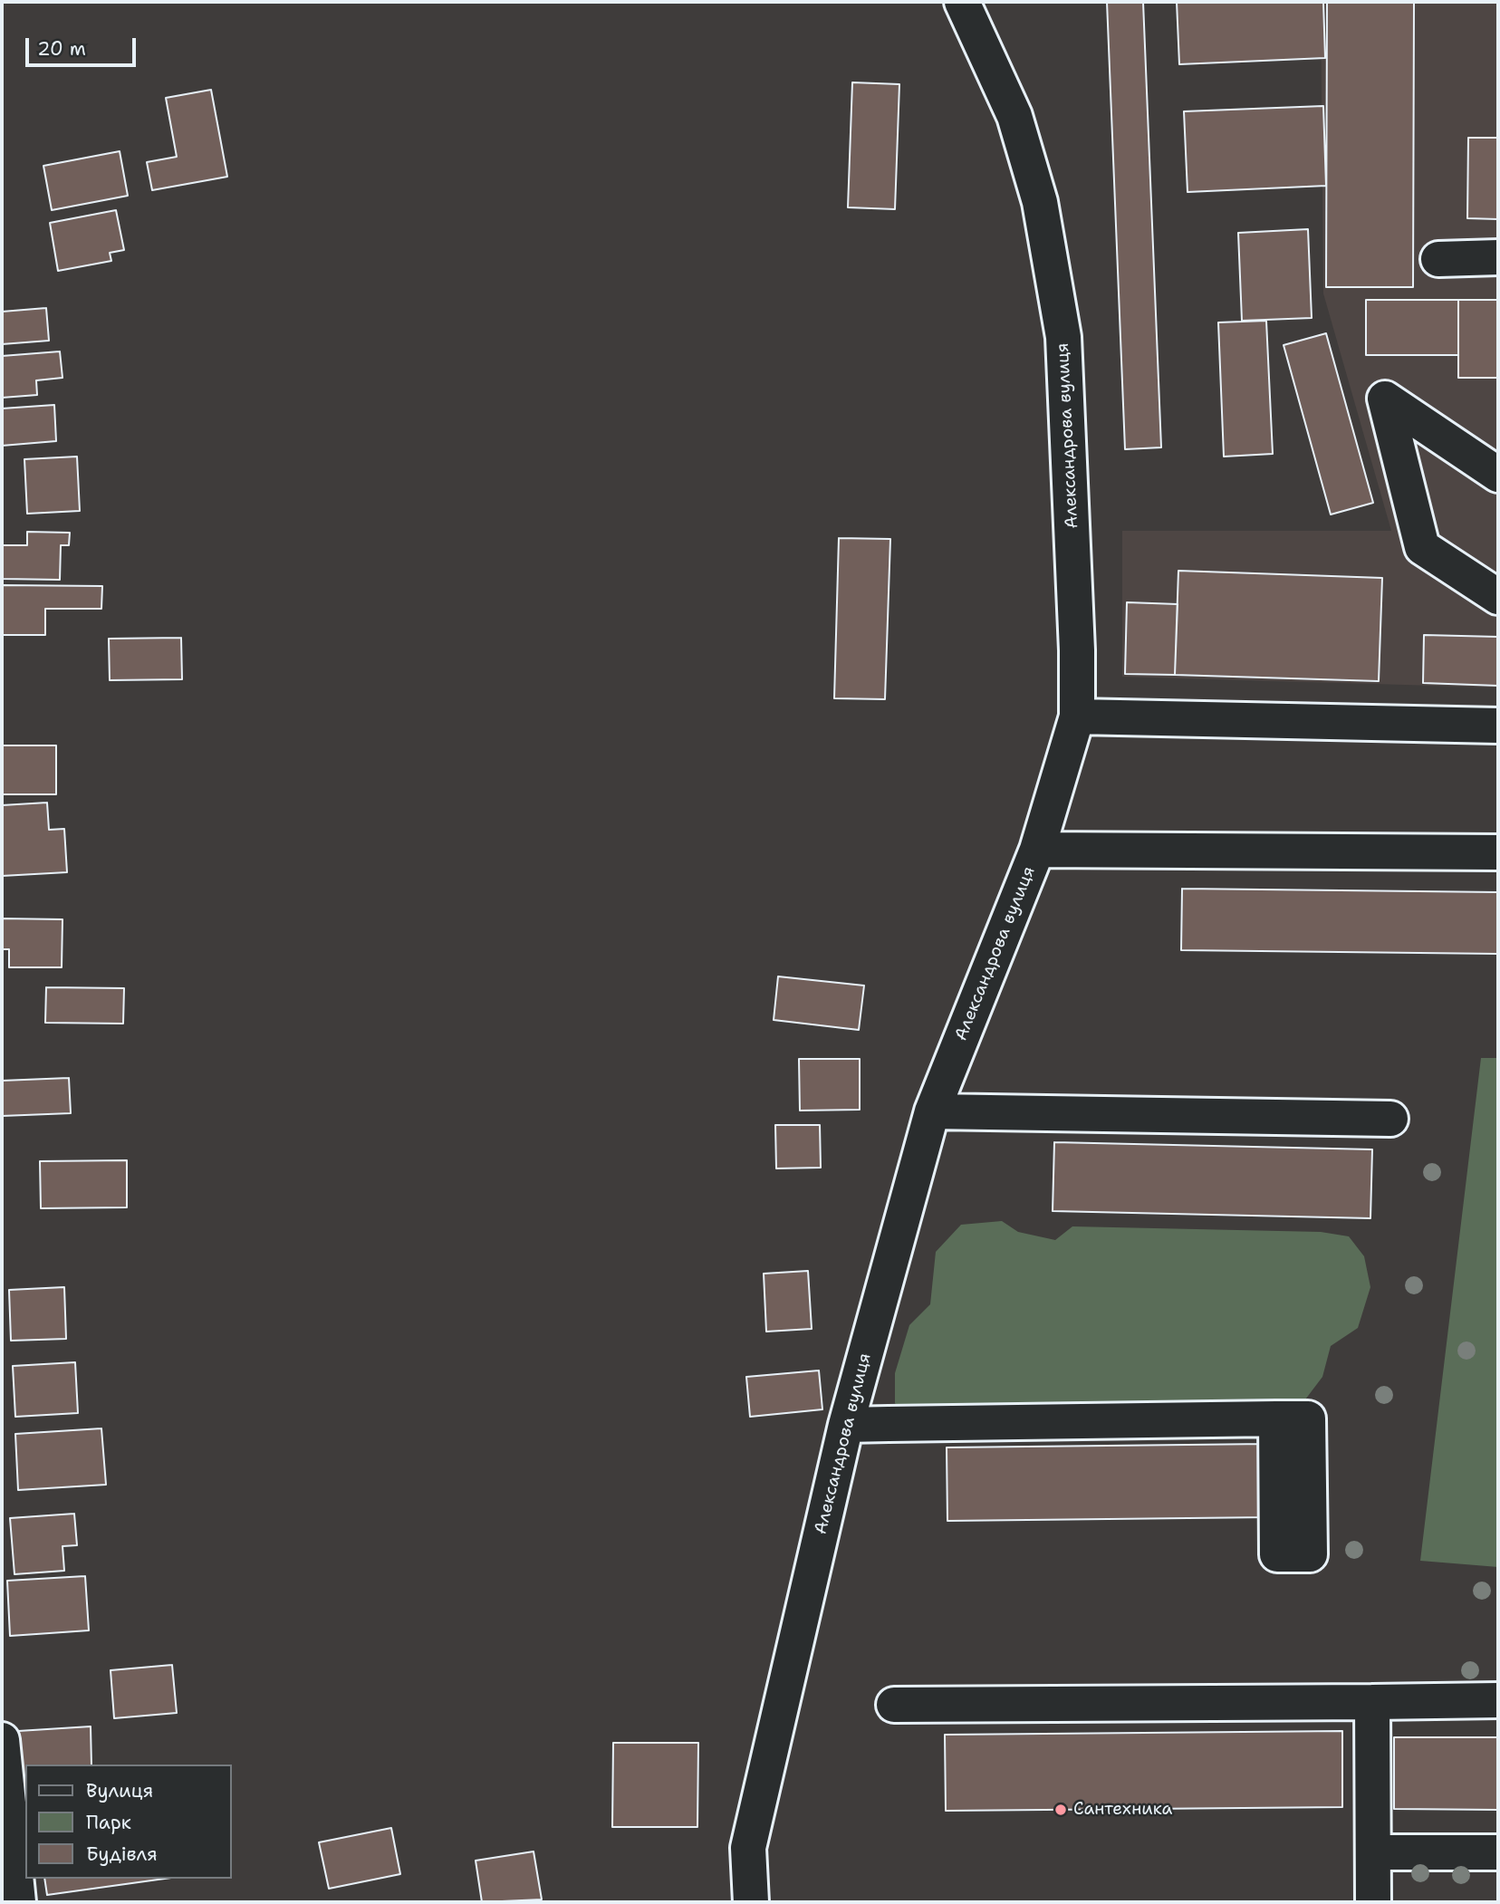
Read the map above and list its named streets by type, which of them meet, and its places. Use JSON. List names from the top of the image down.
{
  "streets": {
    "street": ["Александрова вулиця"]
  },
  "places": ["Сантехника"],
  "legend": ["Вулиця", "Парк", "Будівля"],
  "scale_bar": "20 m"
}
